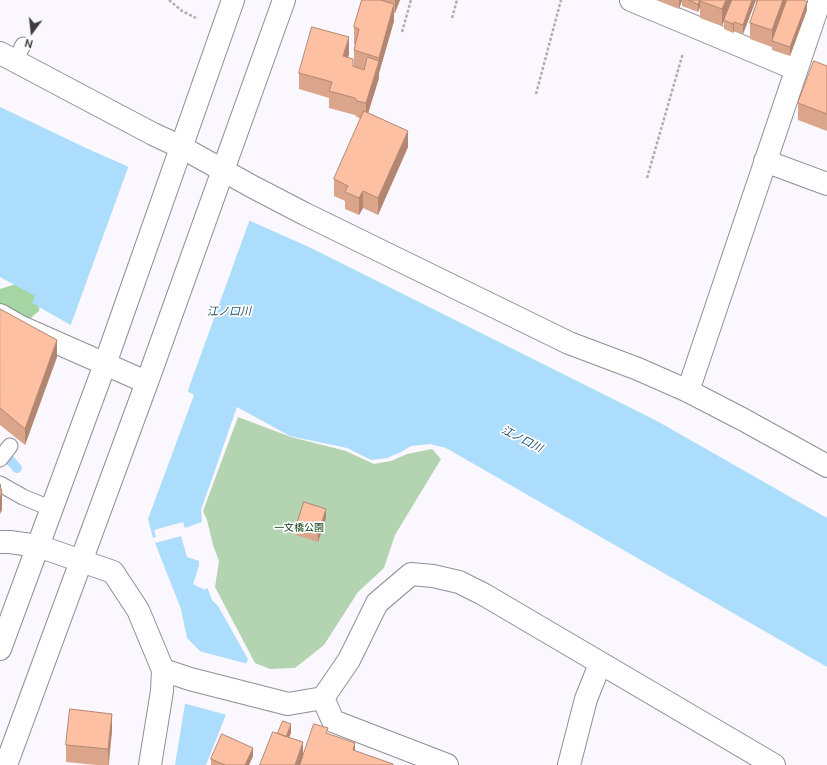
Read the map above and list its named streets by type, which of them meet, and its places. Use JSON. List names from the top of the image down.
{
  "water": ["江ノ口川"],
  "parks": ["一文橋公園"],
  "north": "bottom"
}
